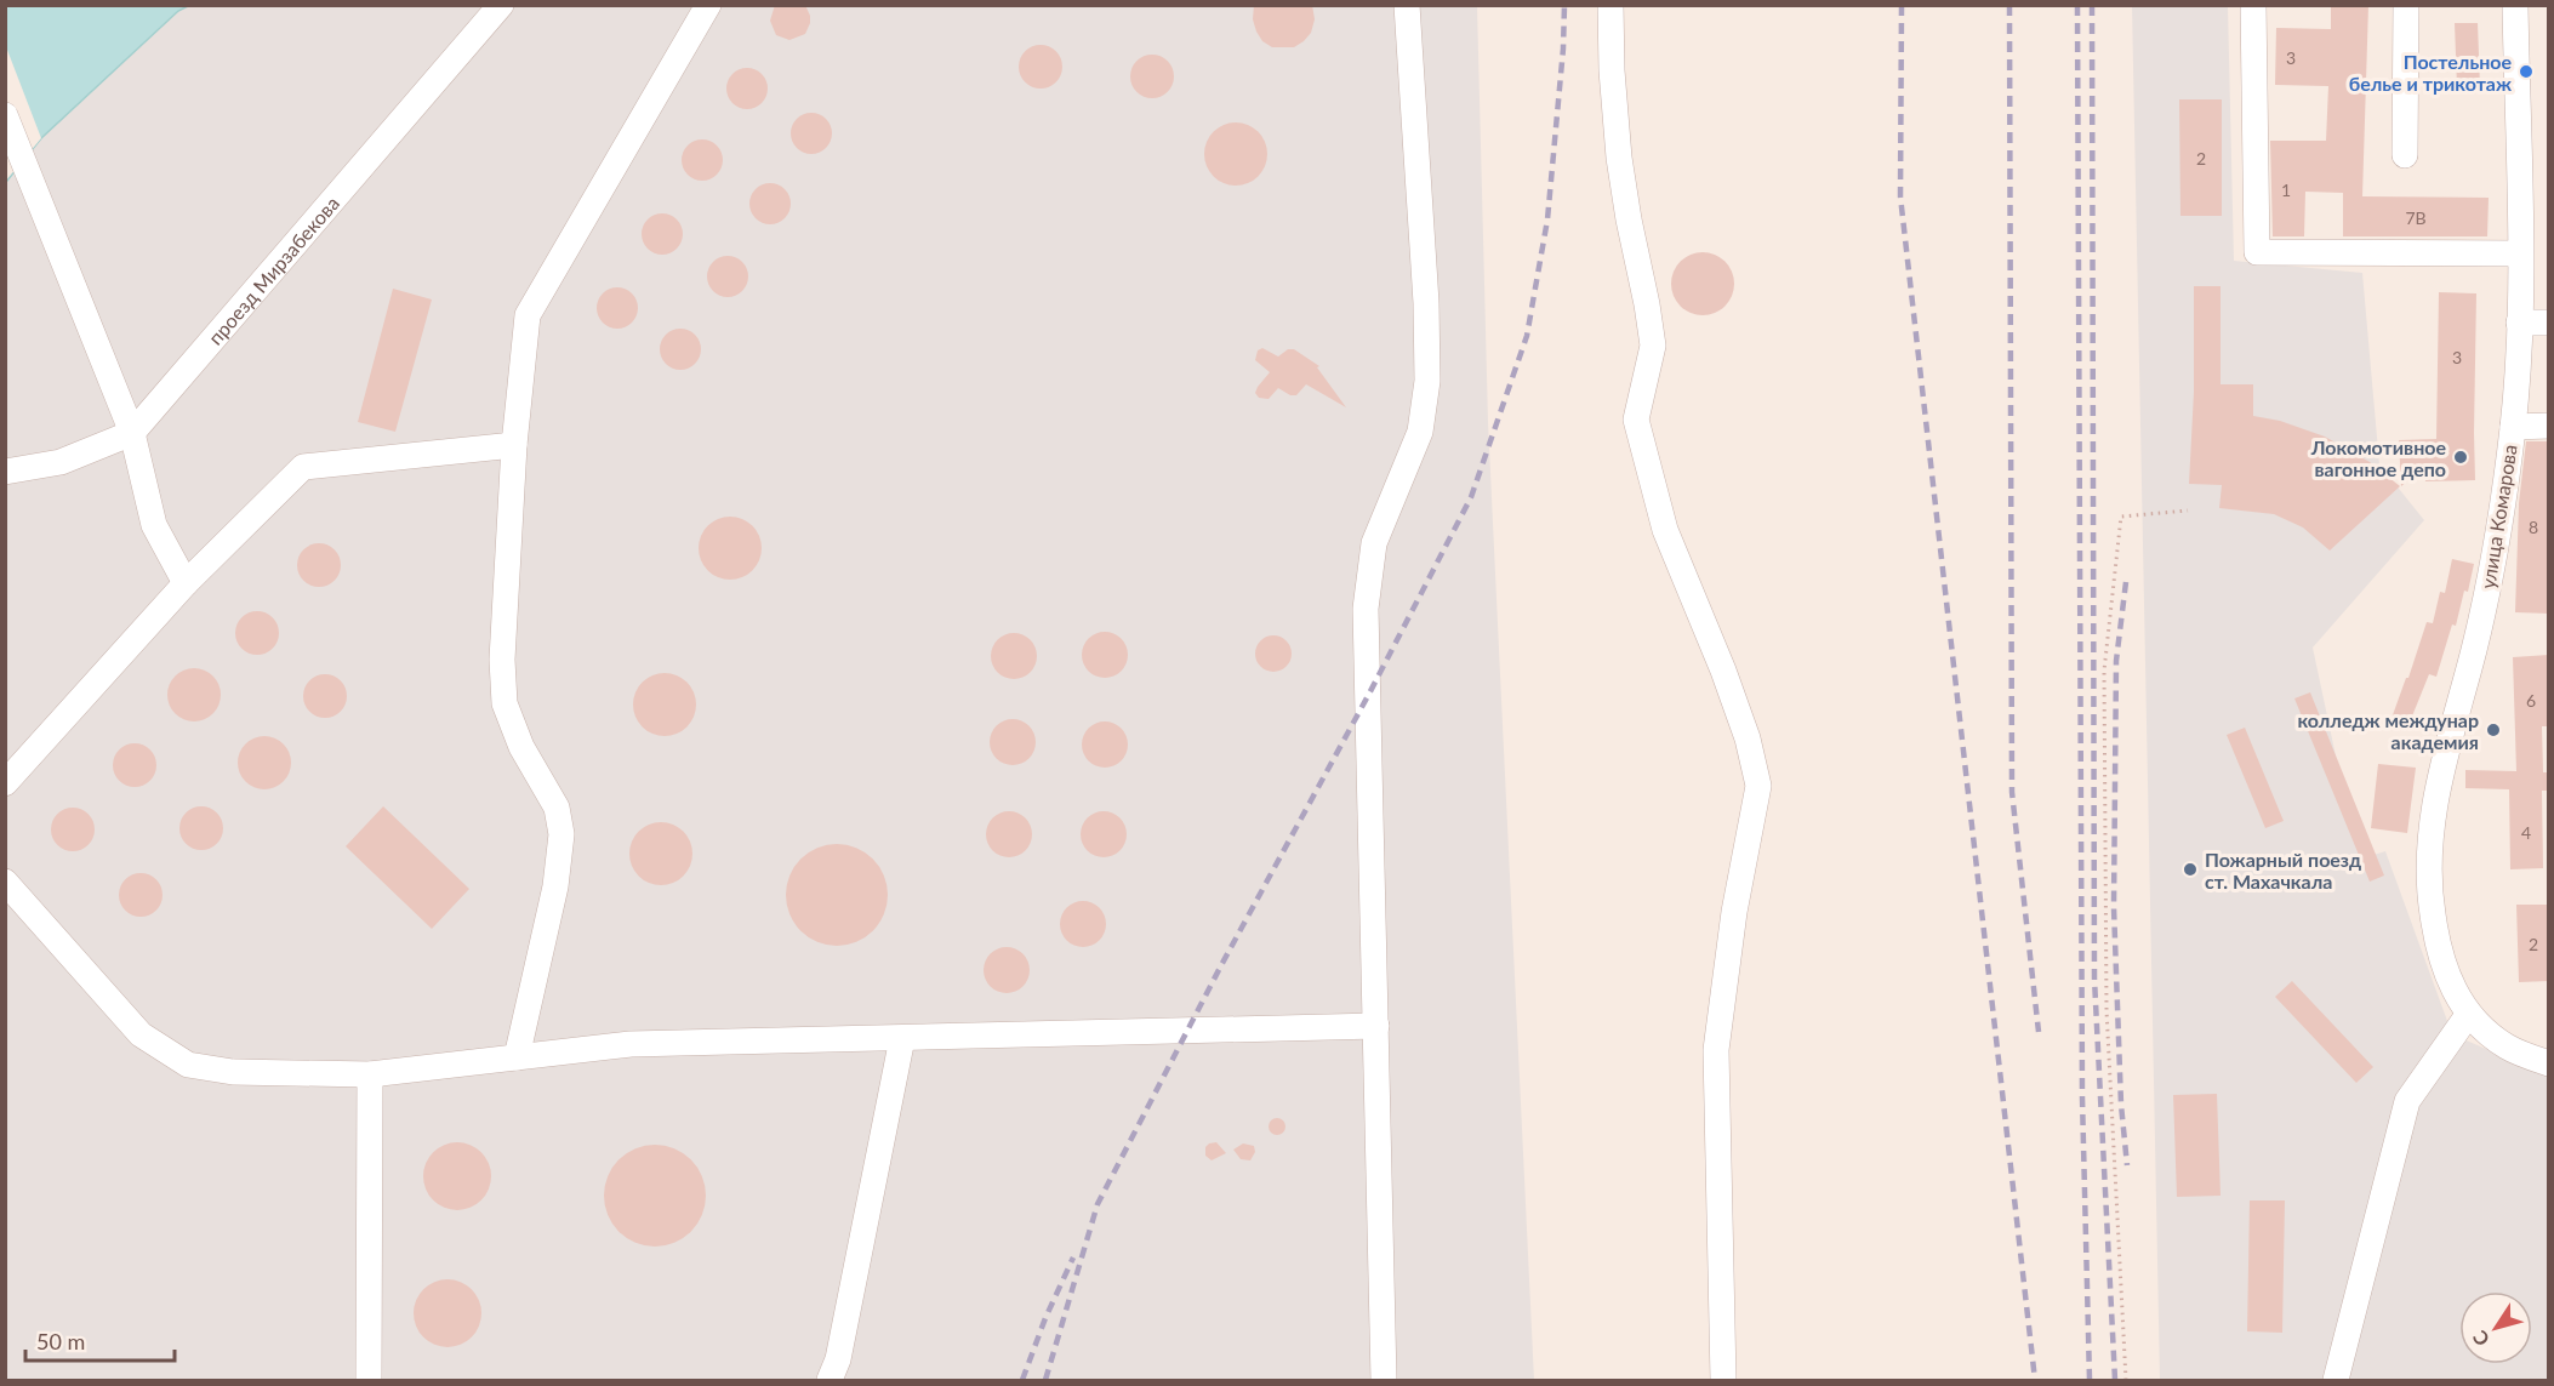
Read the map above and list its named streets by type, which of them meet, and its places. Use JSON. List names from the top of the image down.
{
  "streets": {
    "street": ["проезд Мирзабекова", "улица Комарова"]
  },
  "places": [
    "Постельное белье и трикотаж",
    "Локомотивное вагонное депо",
    "колледж междунар академия",
    "Пожарный поезд ст. Махачкала"
  ],
  "house_numbers": [
    "3",
    "2",
    "1",
    "7В",
    "3",
    "8",
    "6",
    "4",
    "2"
  ],
  "scale_bar": "50 m",
  "north": "bottom left"
}
